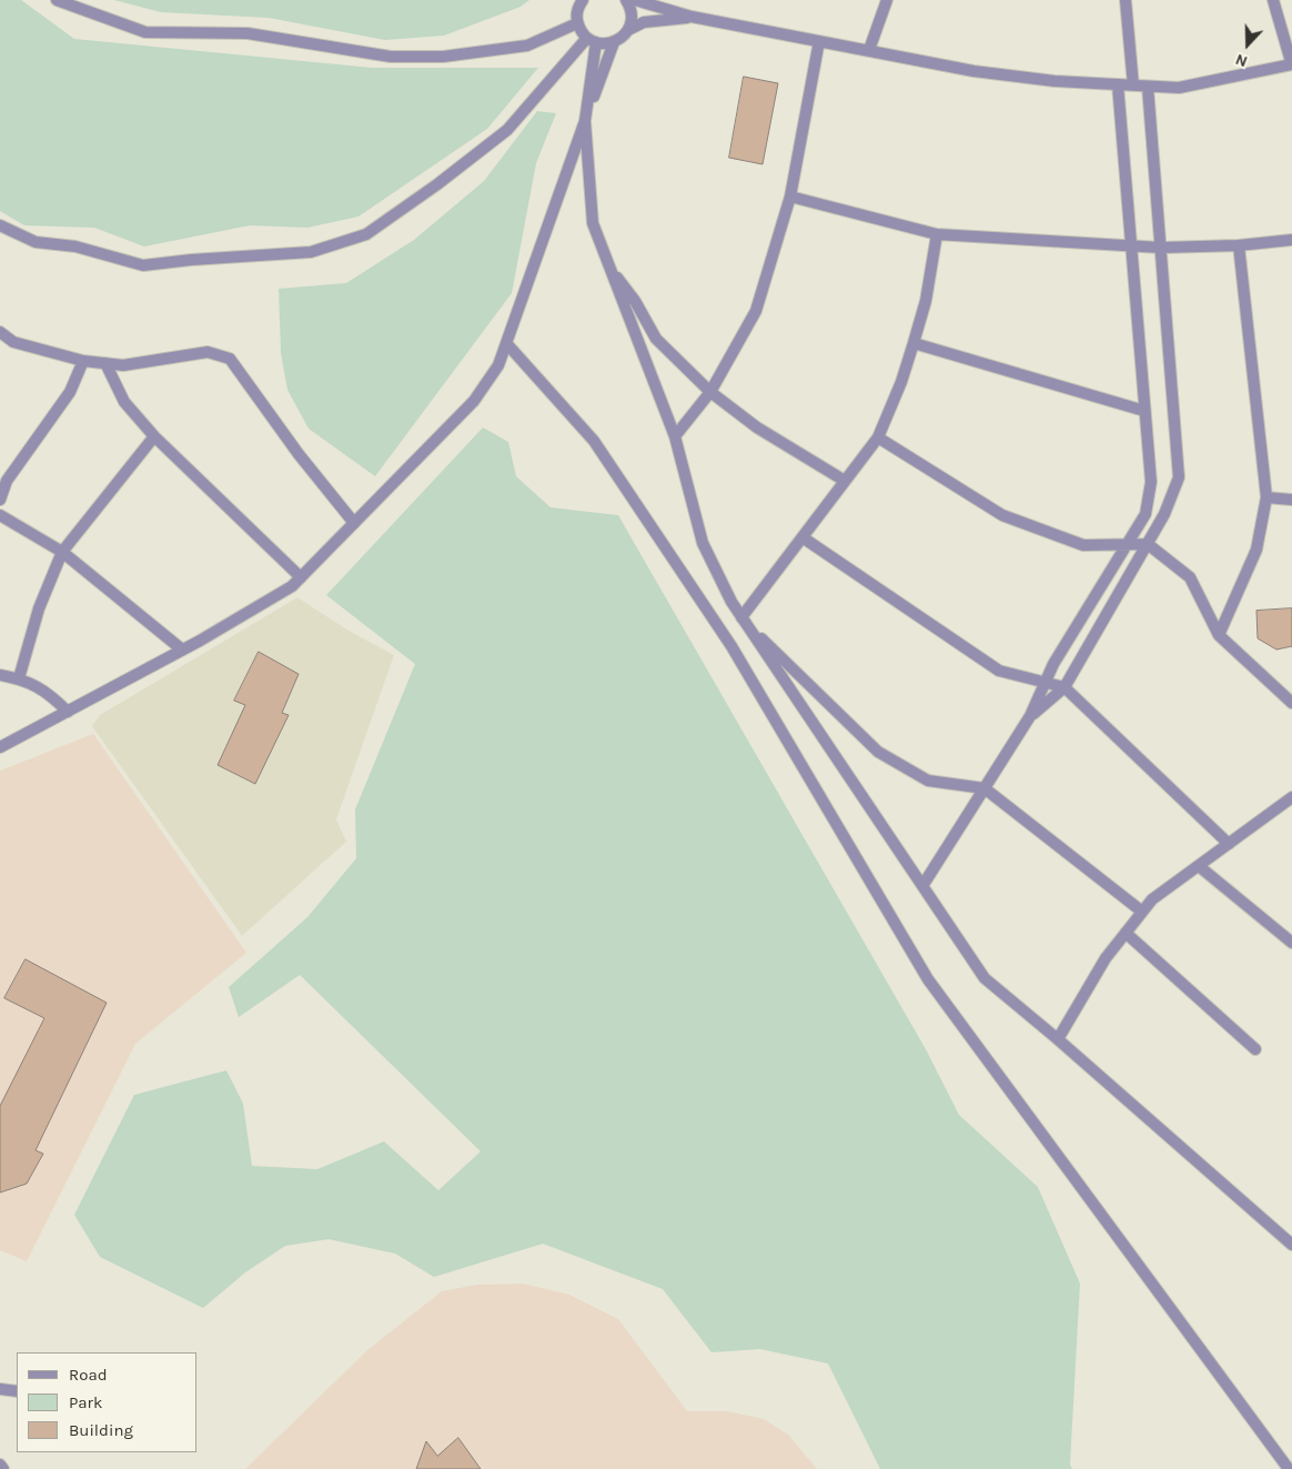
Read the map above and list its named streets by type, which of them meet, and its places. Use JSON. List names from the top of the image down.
{
  "legend": ["Road", "Park", "Building"],
  "north": "bottom"
}
